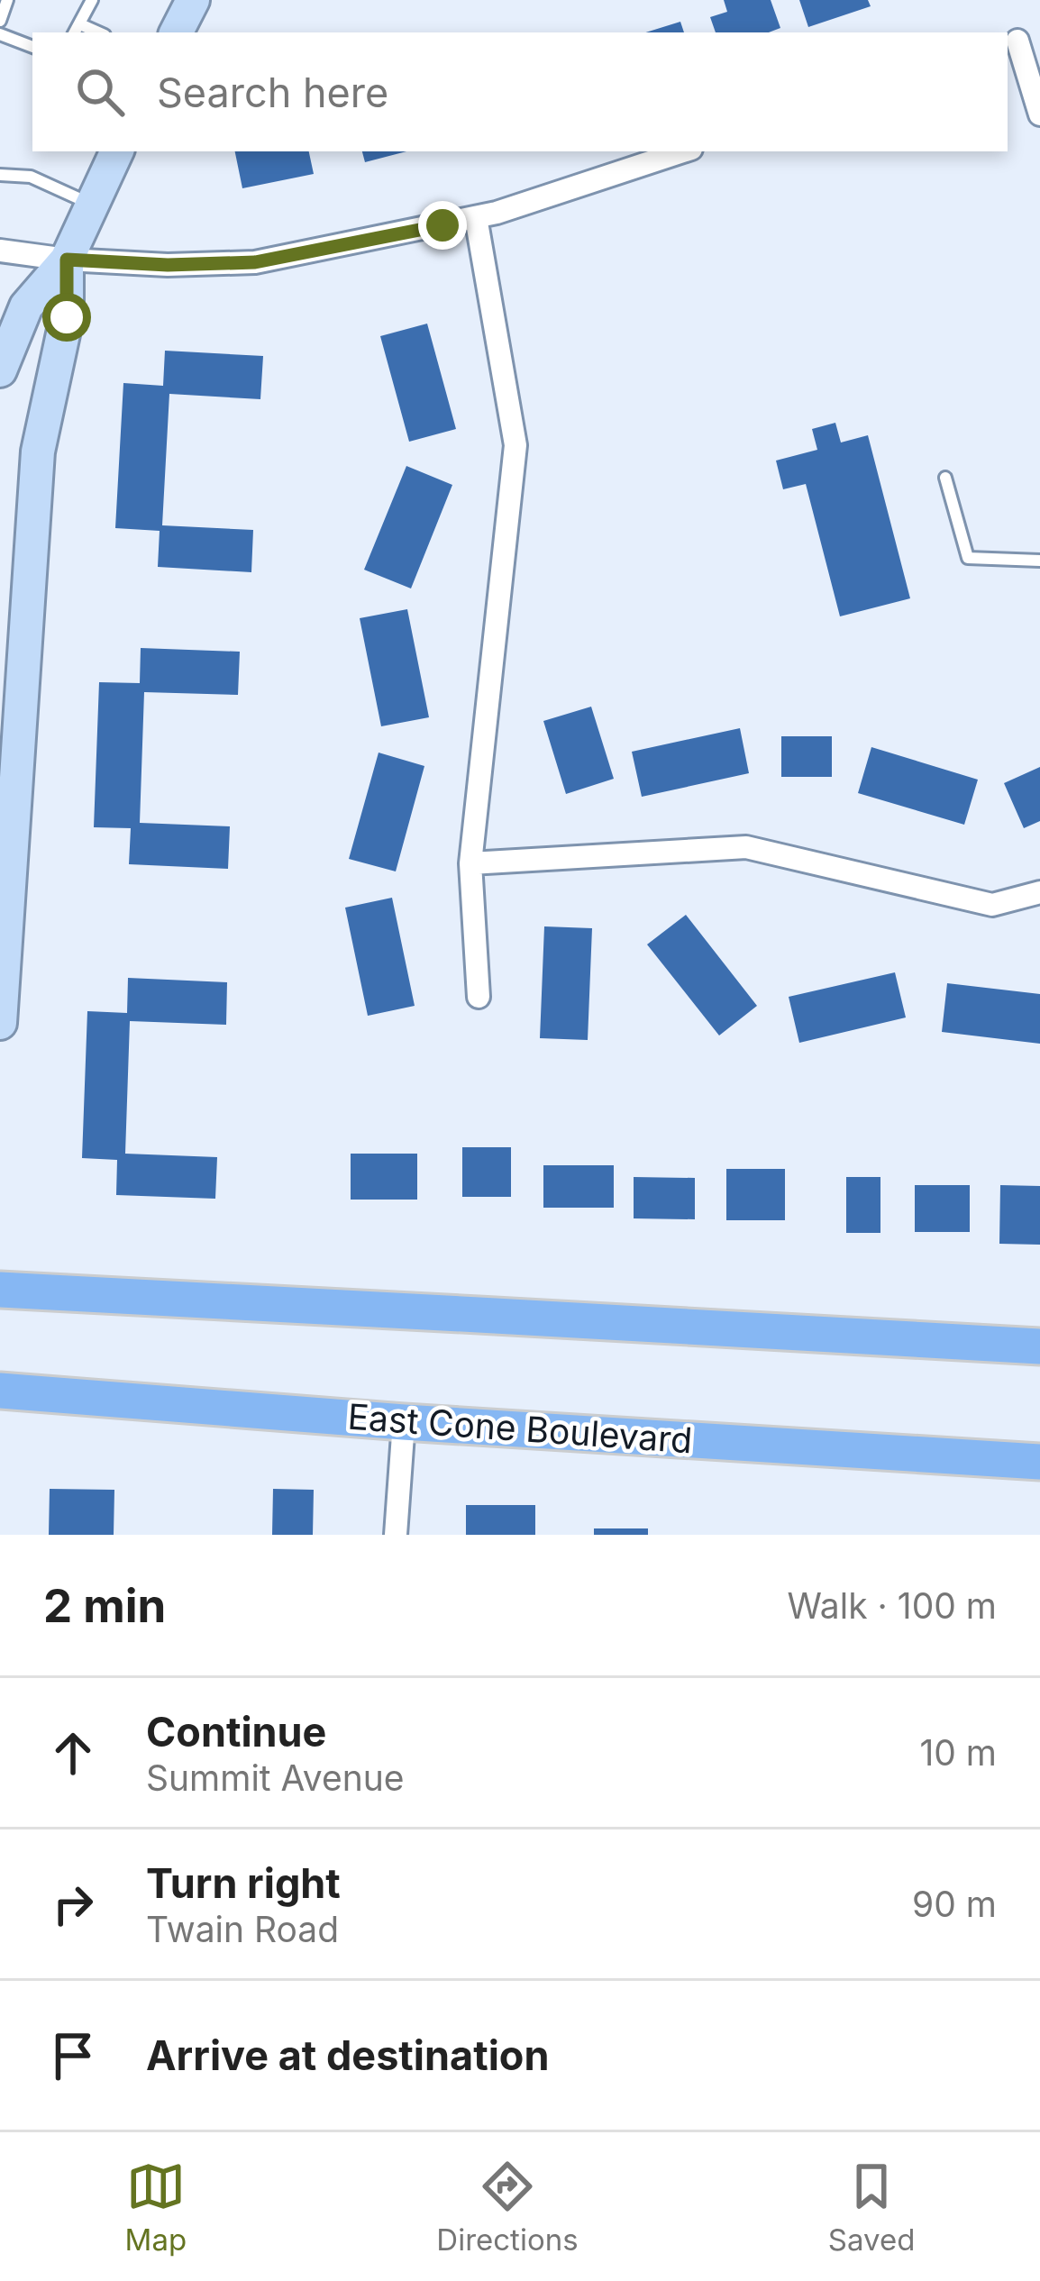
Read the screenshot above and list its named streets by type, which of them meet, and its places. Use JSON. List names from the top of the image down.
{
  "streets": {
    "main road": ["East Cone Boulevard"]
  },
  "page": {
    "search": "Search here",
    "heading": ["2 min", "Walk · 100 m"],
    "list": [
      ["Continue", "Summit Avenue", "10 m"],
      ["Turn right", "Twain Road", "90 m"],
      "Arrive at destination"
    ],
    "nav": ["Map", "Directions", "Saved"]
  }
}
